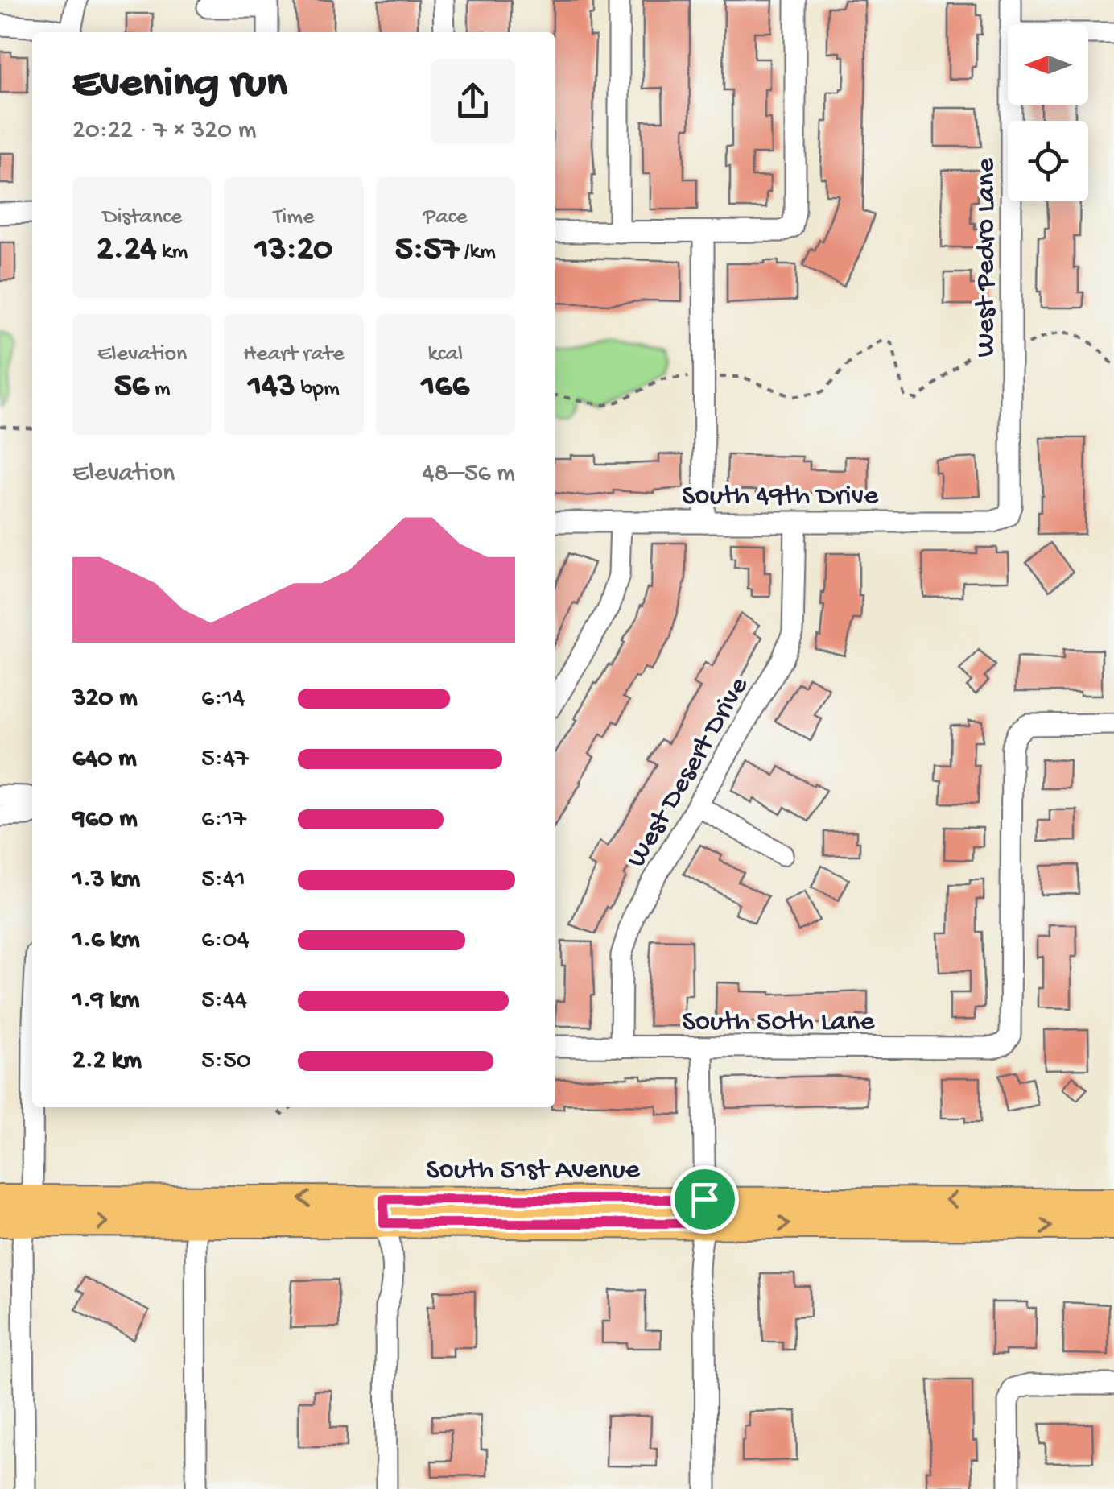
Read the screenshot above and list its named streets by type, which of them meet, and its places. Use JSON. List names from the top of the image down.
{
  "streets": {
    "main road": ["South 51st Avenue"],
    "street": [
      "West Pedro Lane",
      "South 49th Drive",
      "West Desert Drive",
      "South 50th Lane"
    ]
  },
  "crossings": [
    ["West Pedro Lane", "South 49th Drive"],
    ["South 49th Drive", "West Desert Drive"],
    ["West Desert Drive", "South 50th Lane"]
  ],
  "north": "left",
  "page": {
    "heading": ["Evening run", "20:22 · 7 × 320 m"],
    "stats": [
      ["Distance", "2.24 km"],
      ["Time", "13:20"],
      ["Pace", "5:57 /km"],
      ["Elevation", "56 m"],
      ["Heart rate", "143 bpm"],
      ["kcal", "166"]
    ],
    "chart": ["Elevation", "48–56 m"],
    "list": [
      {
        "name": "320 m",
        "note": "6:14"
      },
      {
        "name": "640 m",
        "note": "5:47"
      },
      {
        "name": "960 m",
        "note": "6:17"
      },
      {
        "name": "1.3 km",
        "note": "5:41"
      },
      {
        "name": "1.6 km",
        "note": "6:04"
      },
      {
        "name": "1.9 km",
        "note": "5:44"
      },
      {
        "name": "2.2 km",
        "note": "5:50"
      }
    ]
  }
}
